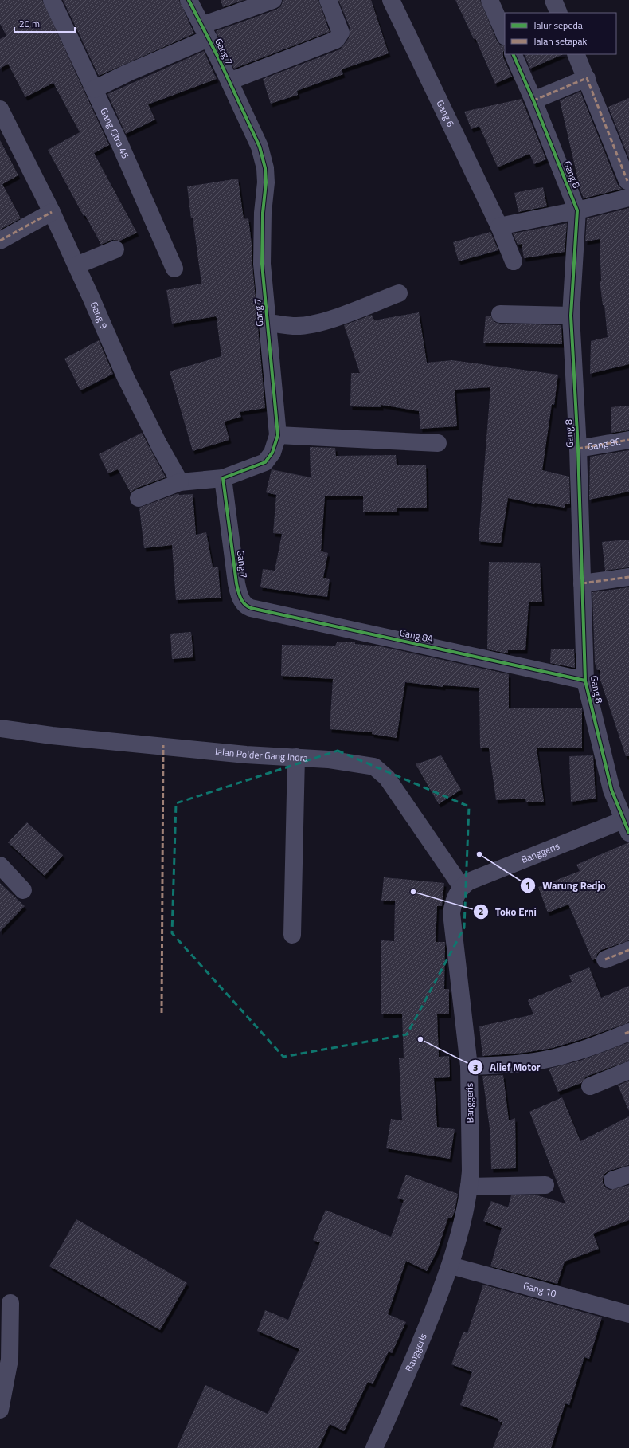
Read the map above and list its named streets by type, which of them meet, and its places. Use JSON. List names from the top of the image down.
{
  "streets": {
    "street": [
      "Gang 7",
      "Gang 6",
      "Gang Citra 45",
      "Gang 8",
      "Gang 9",
      "Gang 8C",
      "Gang 8A",
      "Jalan Polder Gang Indra",
      "Banggeris",
      "Gang 10"
    ]
  },
  "crossings": [
    ["Gang 7", "Gang 8A"],
    ["Gang 8", "Gang 8C"],
    ["Gang 8", "Gang 8A"],
    ["Gang 8", "Banggeris"],
    ["Jalan Polder Gang Indra", "Banggeris"],
    ["Banggeris", "Gang 10"]
  ],
  "places": ["Warung Redjo", "Toko Erni", "Alief Motor"],
  "legend": ["Jalur sepeda", "Jalan setapak"],
  "scale_bar": "20 m"
}
